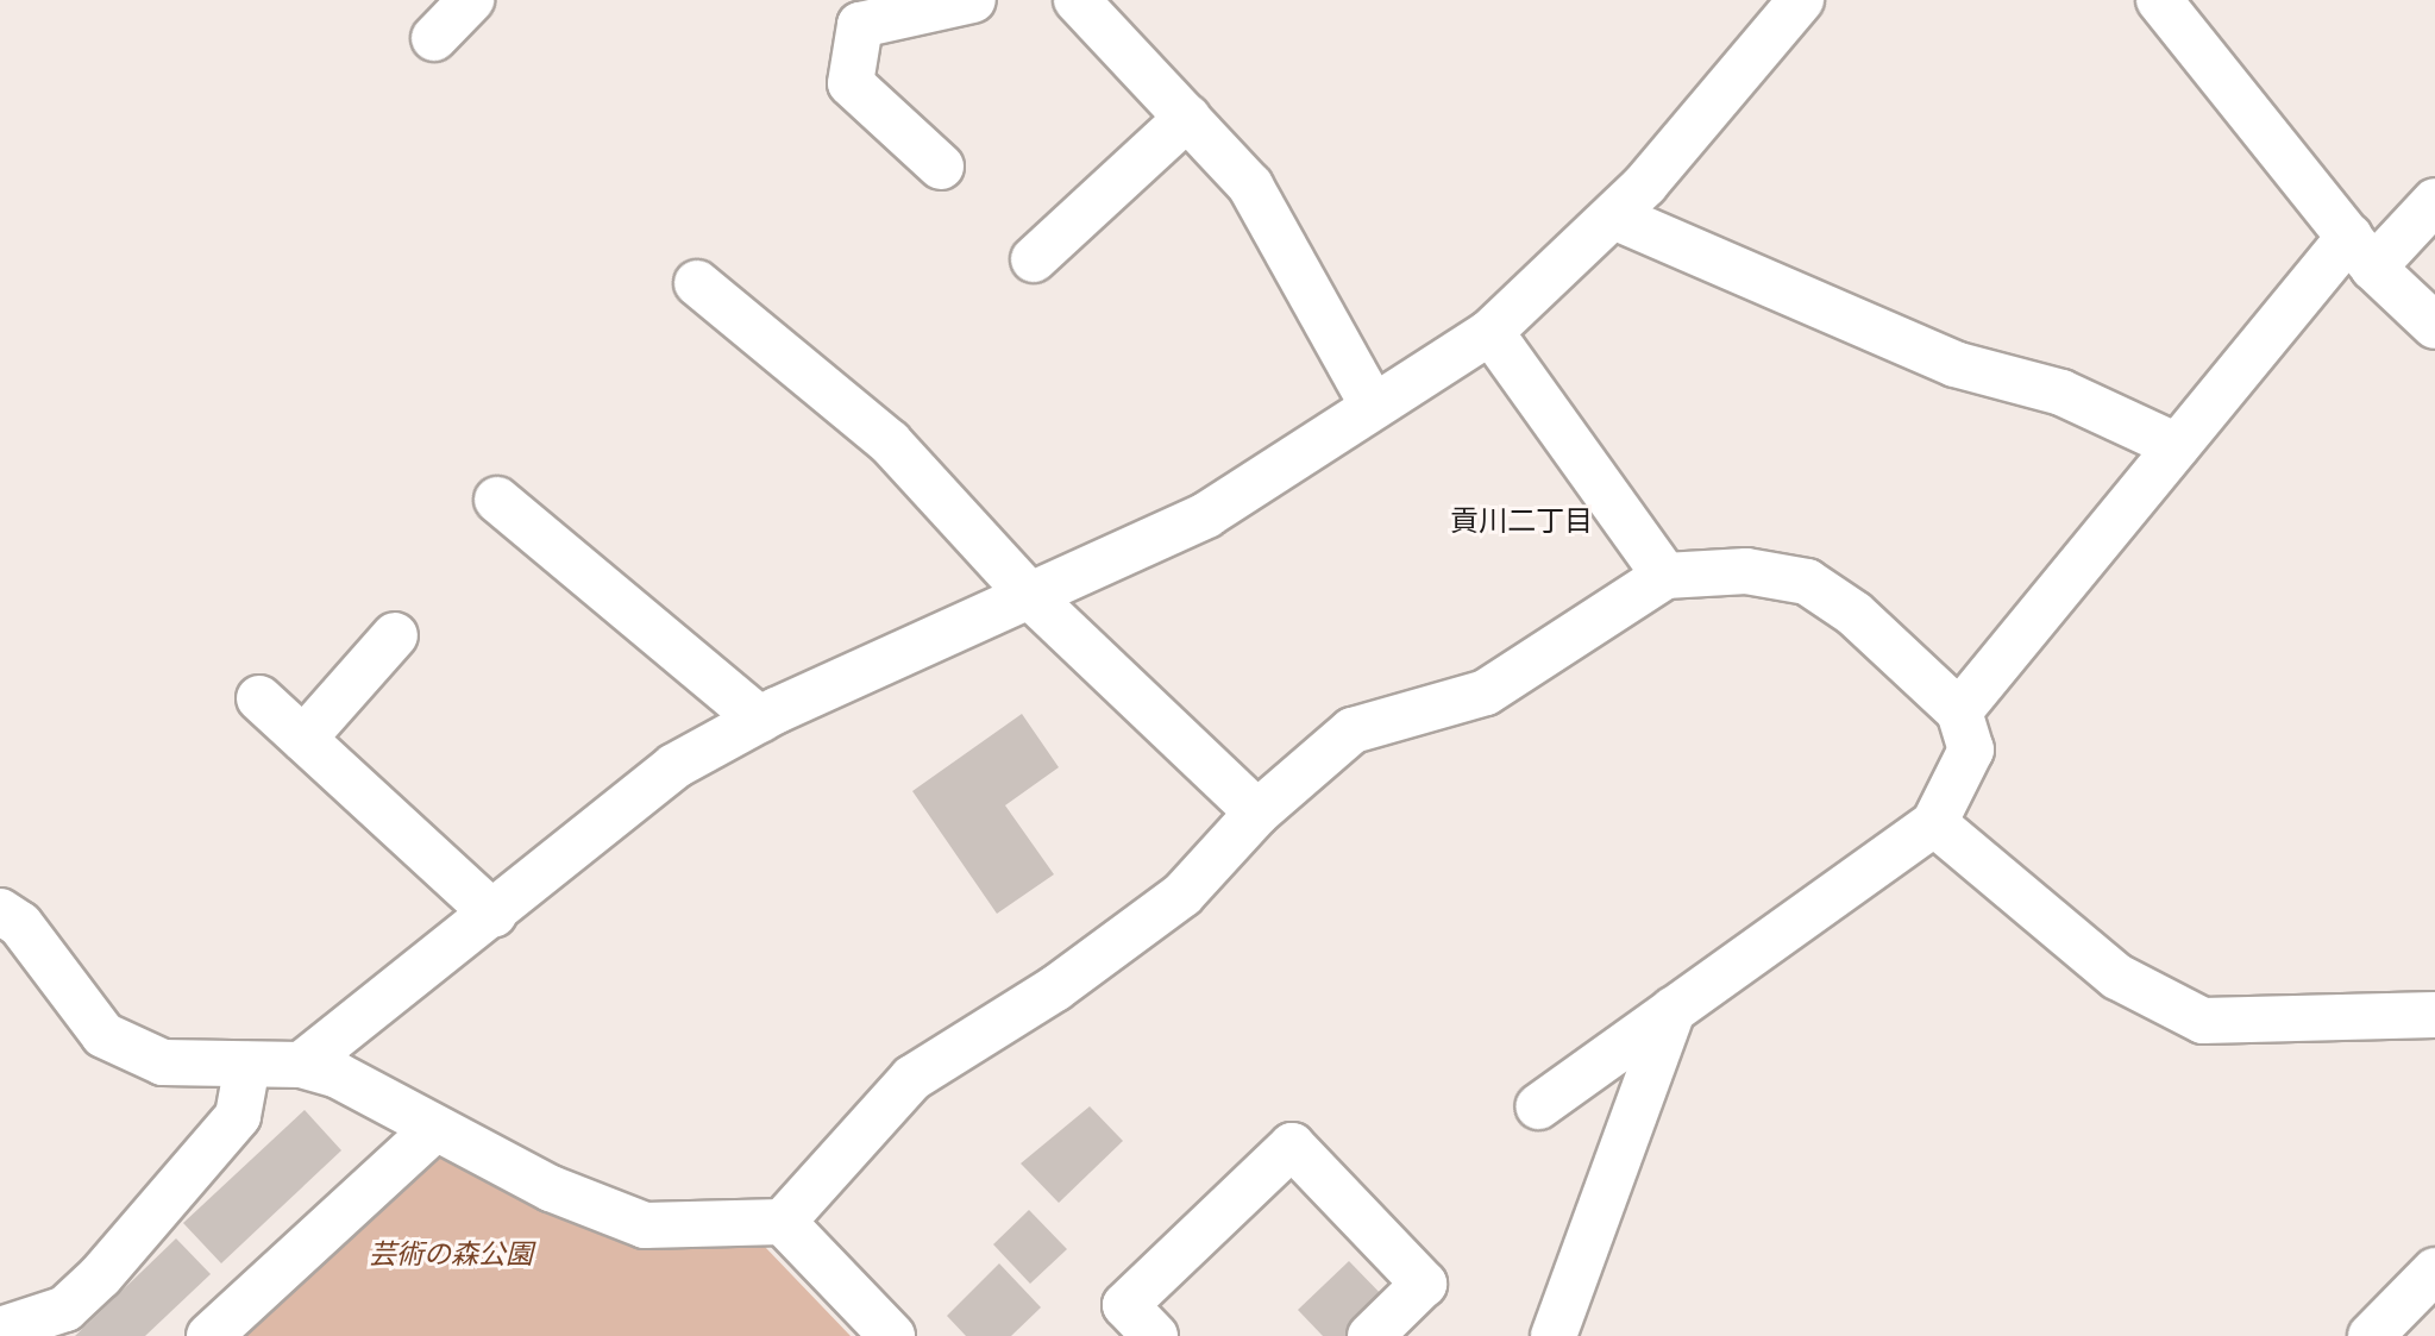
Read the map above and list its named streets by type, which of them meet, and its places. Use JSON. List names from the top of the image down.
{
  "districts": ["貢川二丁目"],
  "parks": ["芸術の森公園"]
}
